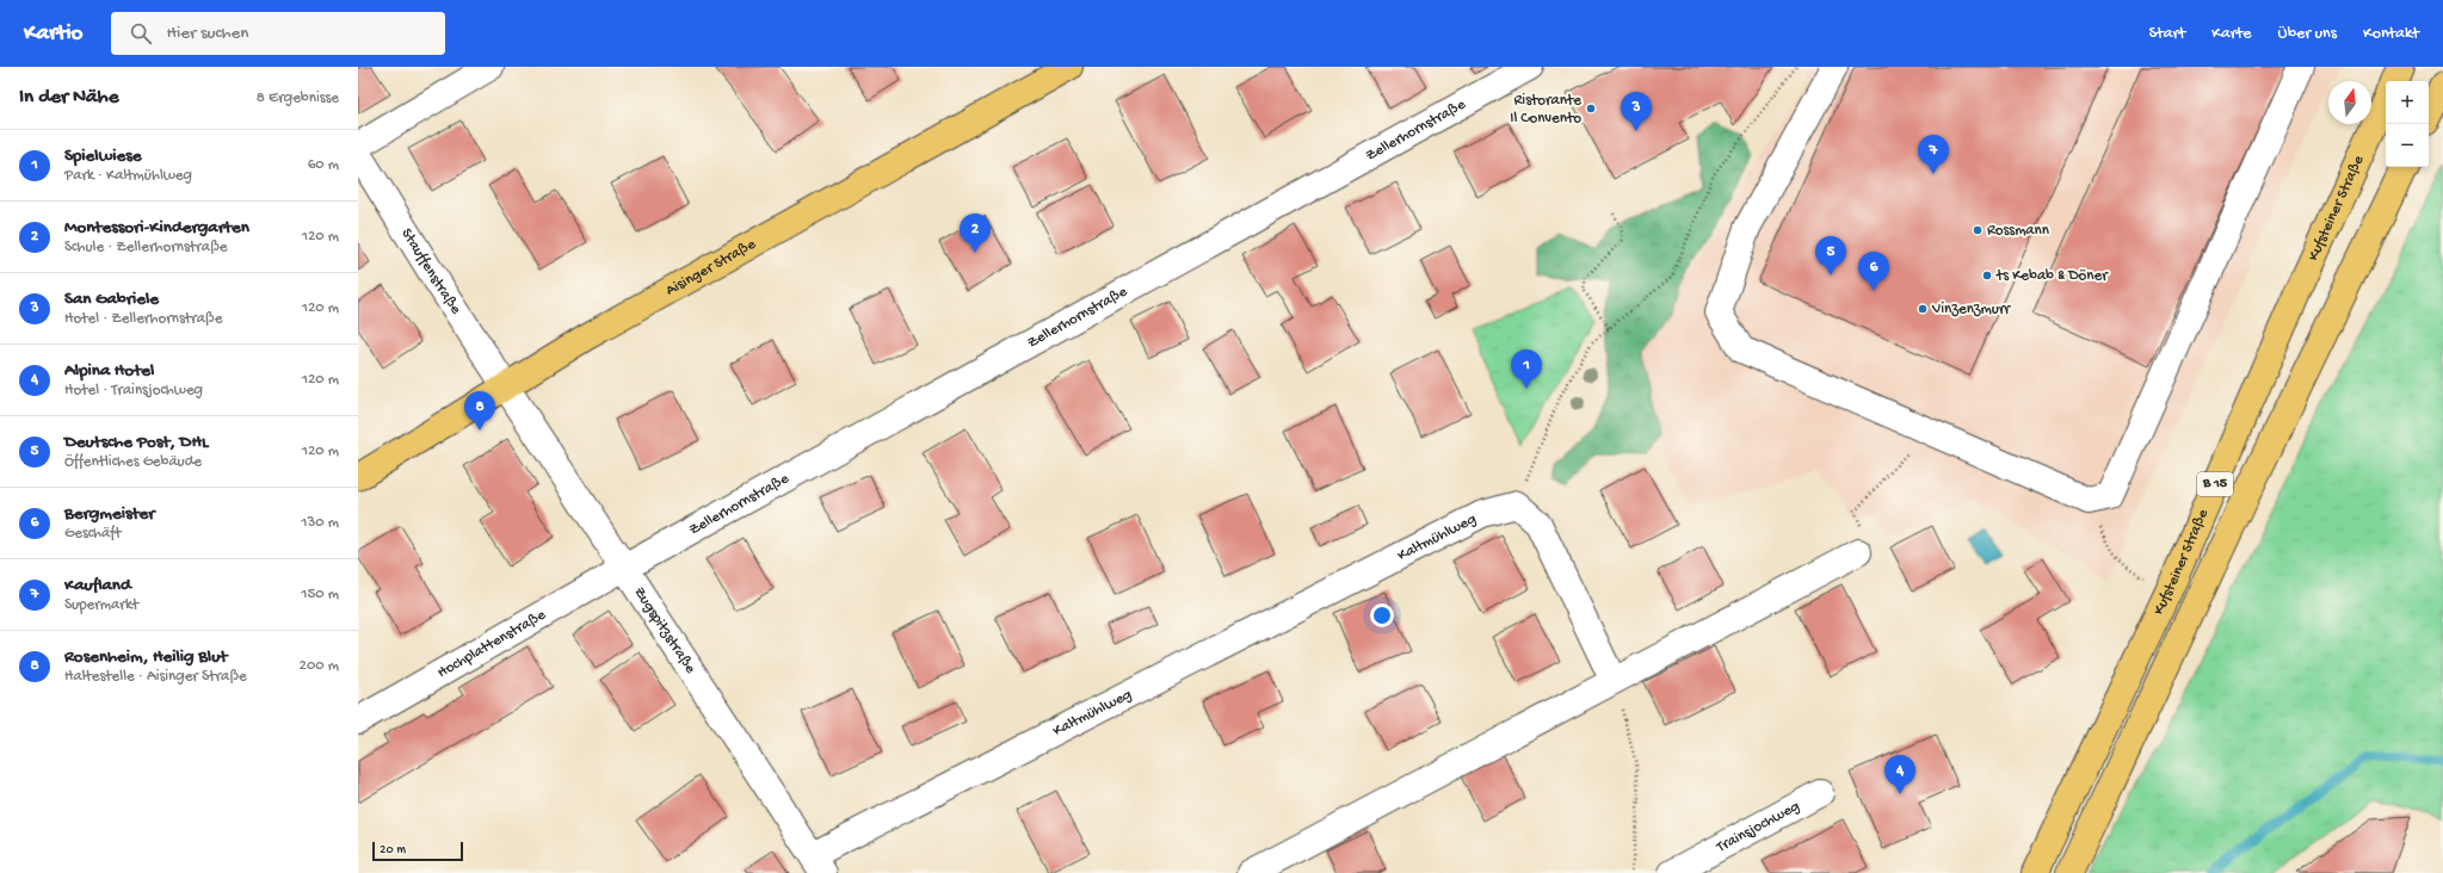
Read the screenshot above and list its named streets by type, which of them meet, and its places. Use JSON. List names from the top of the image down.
{
  "streets": {
    "main road": ["Kufsteiner Straße", "Aisinger Straße", "B 15"],
    "street": [
      "Zellerhornstraße",
      "Stauffenstraße",
      "Kaltmühlweg",
      "Zugspitzstraße",
      "Hochplattenstraße",
      "Trainsjochweg"
    ]
  },
  "crossings": [
    ["Zellerhornstraße", "Zugspitzstraße"],
    ["Zellerhornstraße", "Hochplattenstraße"],
    ["Aisinger Straße", "Stauffenstraße"],
    ["Aisinger Straße", "Zugspitzstraße"],
    ["Stauffenstraße", "Zugspitzstraße"],
    ["Kaltmühlweg", "Zugspitzstraße"],
    ["Zugspitzstraße", "Hochplattenstraße"]
  ],
  "places": [
    "Ristorante Il Convento",
    "Rossmann",
    "ts Kebab & Döner",
    "Vinzenzmurr"
  ],
  "scale_bar": "20 m",
  "north": "top",
  "page": {
    "header": "Kartio",
    "search": "Hier suchen",
    "nav": [
      "Start",
      "Karte",
      "Über uns",
      "Kontakt"
    ],
    "heading": ["In der Nähe", "8 Ergebnisse"],
    "map_buttons": ["+", "−"],
    "pins": [
      "3",
      "7",
      "2",
      "5",
      "6",
      "1",
      "8",
      "4"
    ],
    "list": [
      {
        "mark": "1",
        "name": "Spielwiese",
        "note": "Park · Kaltmühlweg",
        "value": "60 m"
      },
      {
        "mark": "2",
        "name": "Montessori-Kindergarten",
        "note": "Schule · Zellerhornstraße",
        "value": "120 m"
      },
      {
        "mark": "3",
        "name": "San Gabriele",
        "note": "Hotel · Zellerhornstraße",
        "value": "120 m"
      },
      {
        "mark": "4",
        "name": "Alpina Hotel",
        "note": "Hotel · Trainsjochweg",
        "value": "120 m"
      },
      {
        "mark": "5",
        "name": "Deutsche Post, DHL",
        "note": "Öffentliches Gebäude",
        "value": "120 m"
      },
      {
        "mark": "6",
        "name": "Bergmeister",
        "note": "Geschäft",
        "value": "130 m"
      },
      {
        "mark": "7",
        "name": "Kaufland",
        "note": "Supermarkt",
        "value": "150 m"
      },
      {
        "mark": "8",
        "name": "Rosenheim, Heilig Blut",
        "note": "Haltestelle · Aisinger Straße",
        "value": "200 m"
      }
    ],
    "scale": "20 m"
  }
}
